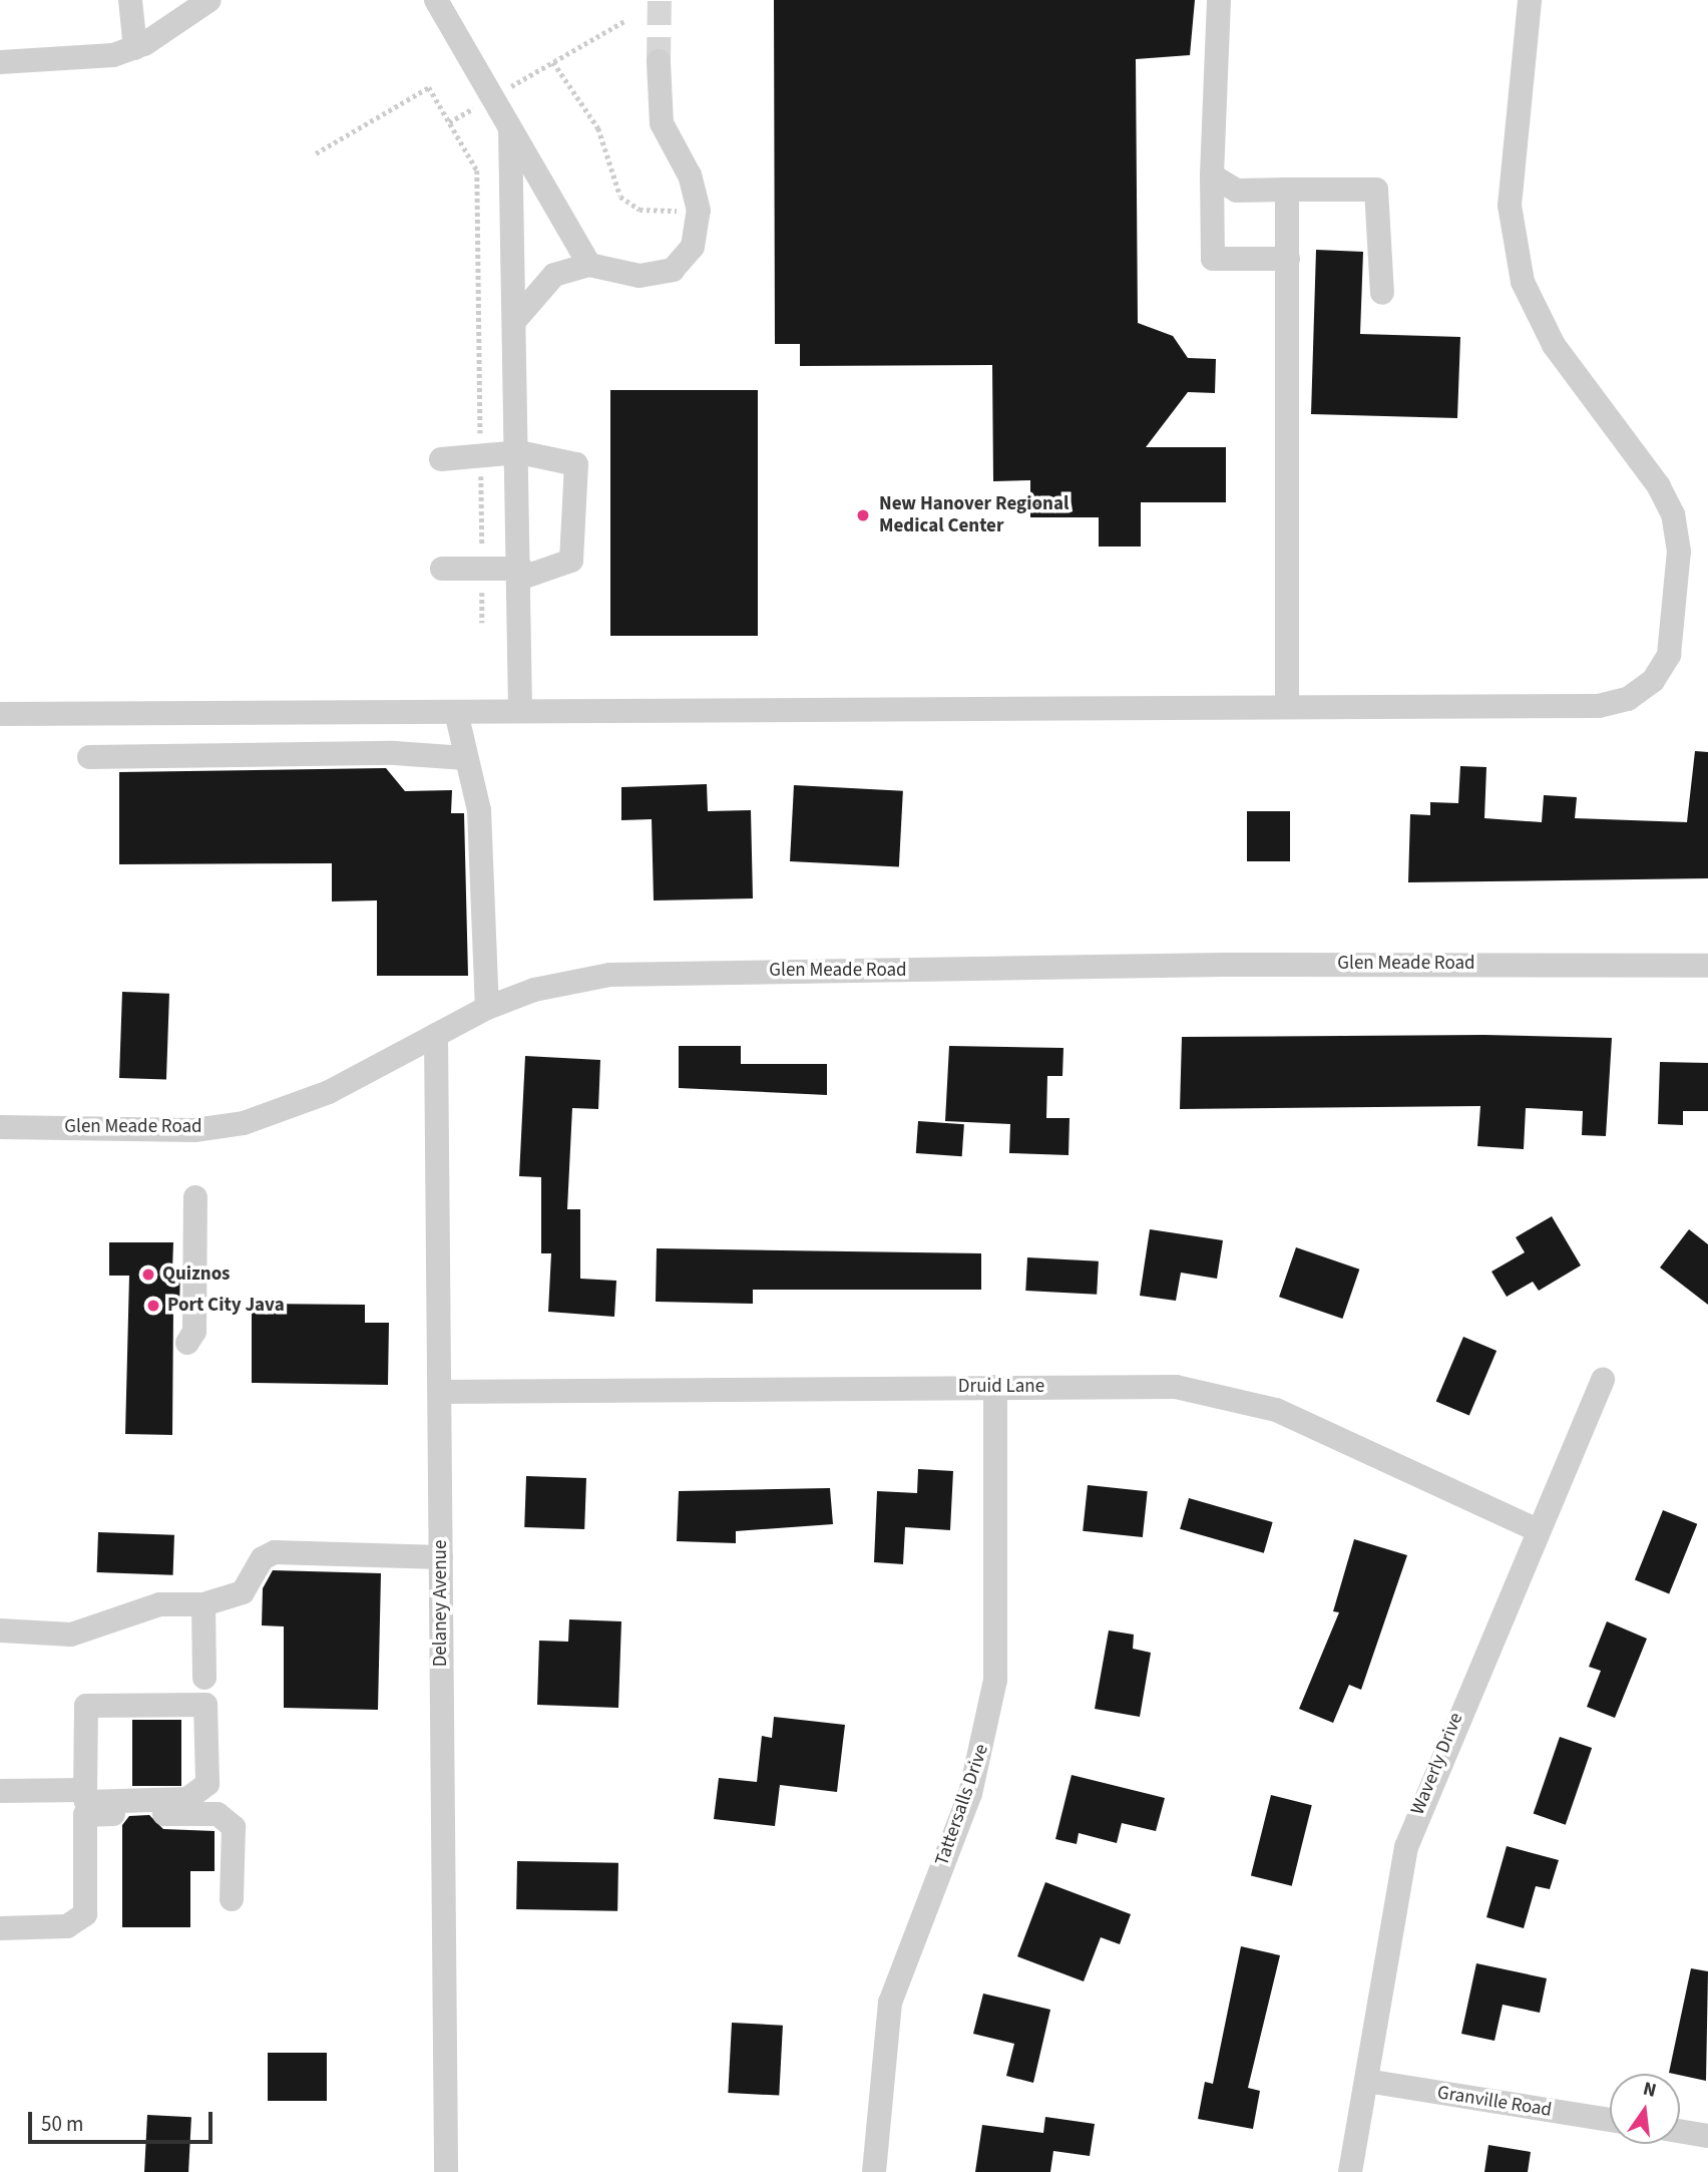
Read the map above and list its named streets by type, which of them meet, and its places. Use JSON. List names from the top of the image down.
{
  "streets": {
    "street": [
      "Glen Meade Road",
      "Druid Lane",
      "Delaney Avenue",
      "Waverly Drive",
      "Tattersalls Drive",
      "Granville Road"
    ]
  },
  "crossings": [
    ["Glen Meade Road", "Delaney Avenue"],
    ["Druid Lane", "Delaney Avenue"],
    ["Druid Lane", "Waverly Drive"],
    ["Druid Lane", "Tattersalls Drive"],
    ["Waverly Drive", "Granville Road"]
  ],
  "places": ["New Hanover Regional Medical Center", "Quiznos", "Port City Java"],
  "scale_bar": "50 m",
  "north": "top"
}
